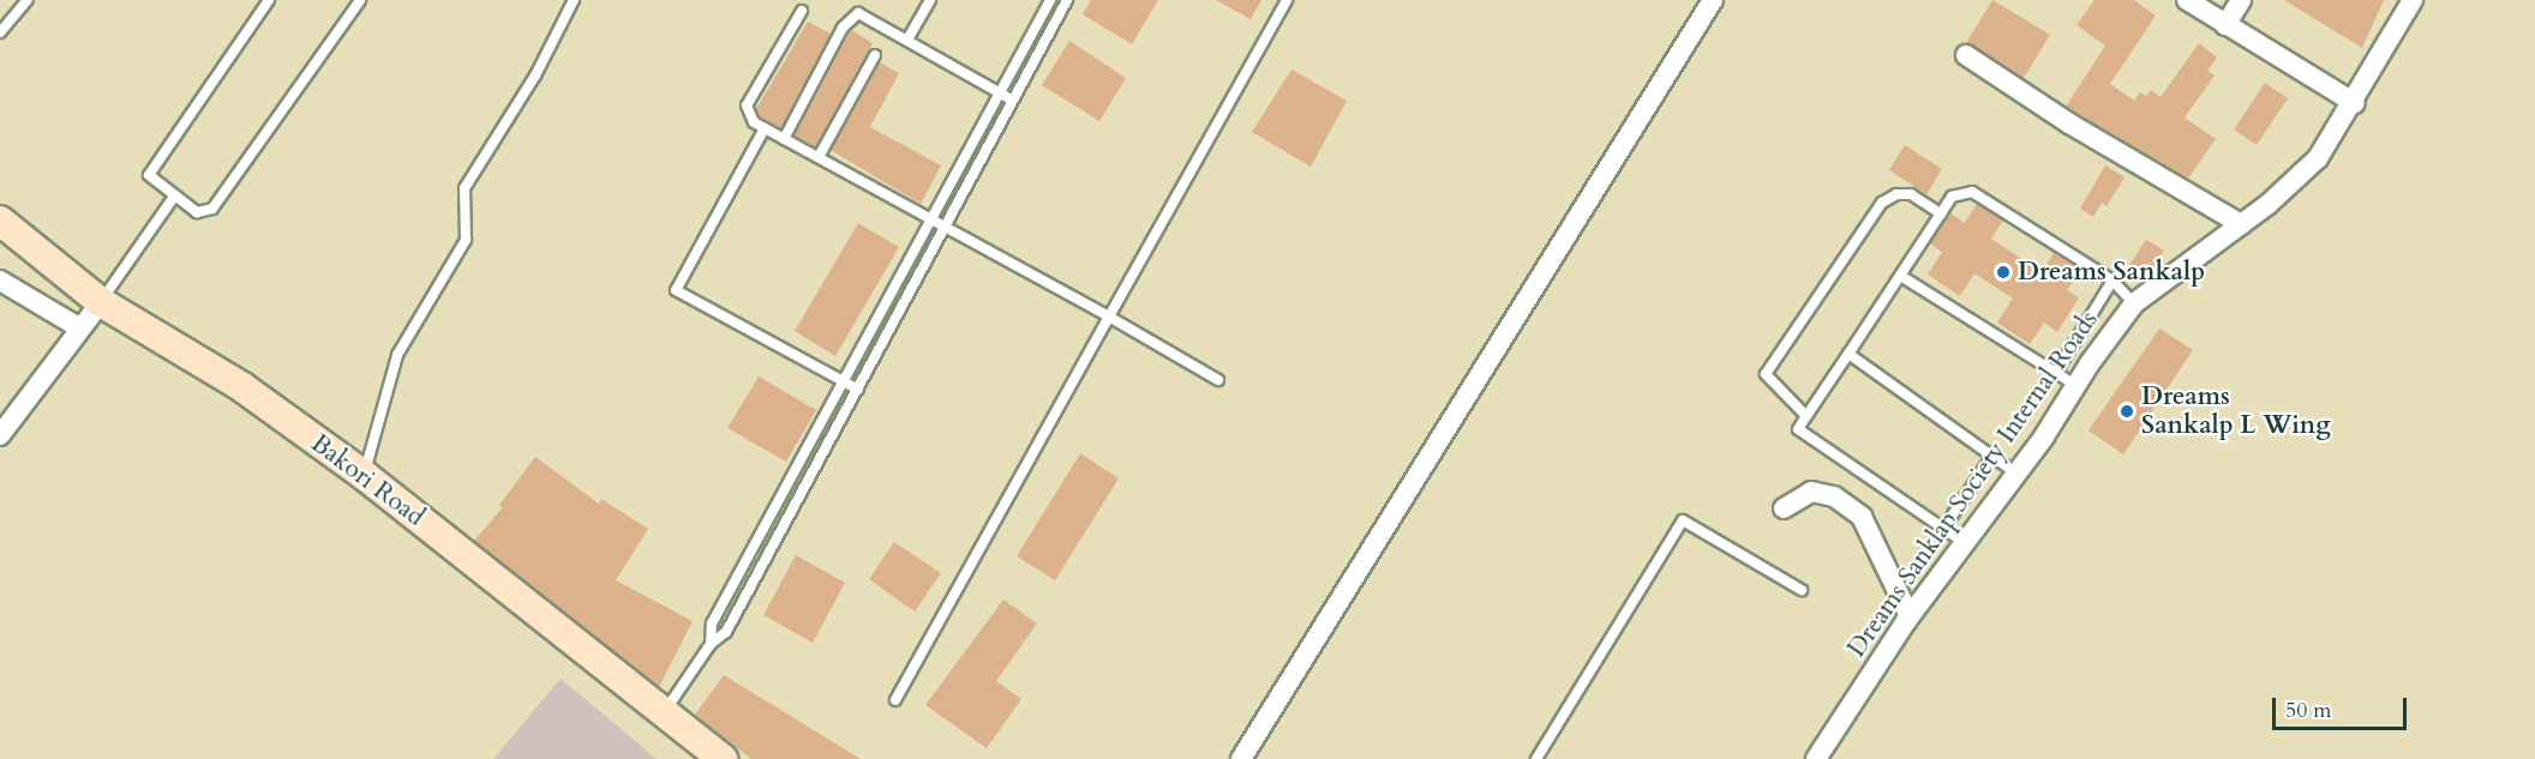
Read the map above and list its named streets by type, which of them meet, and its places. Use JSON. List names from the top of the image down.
{
  "streets": {
    "street": ["Bakori Road", "Dreams Sanklap Society Internal Roads"]
  },
  "places": ["Dreams Sankalp", "Dreams Sankalp L Wing"],
  "scale_bar": "50 m"
}
